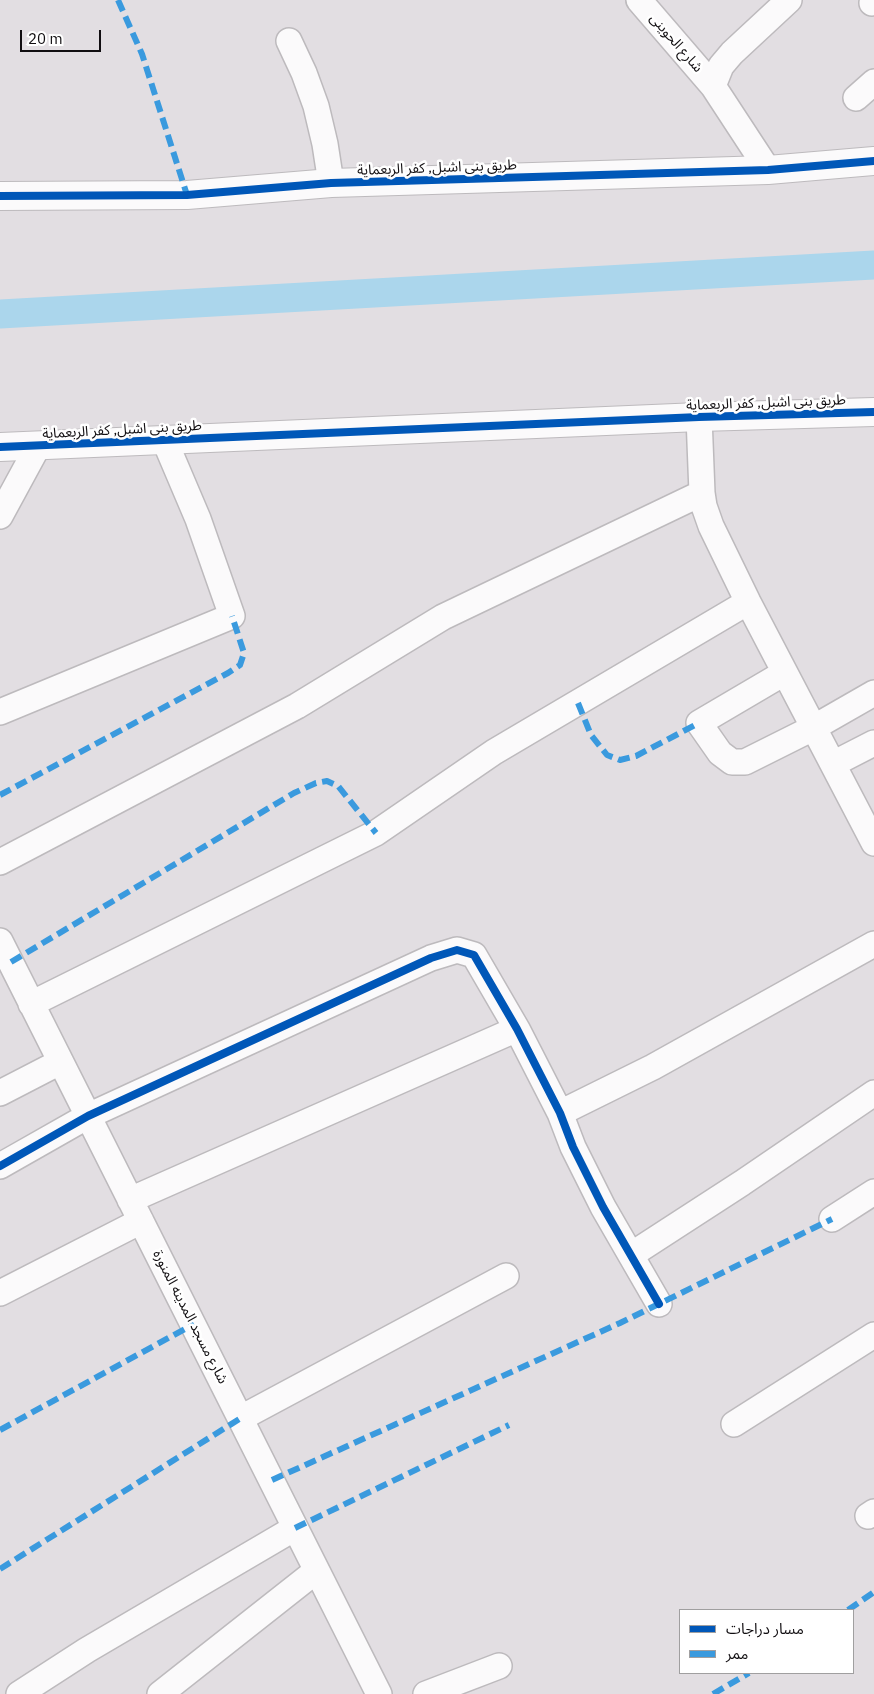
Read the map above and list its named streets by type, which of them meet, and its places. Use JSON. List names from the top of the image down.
{
  "streets": {
    "street": ["شارع الحوينى", "طريق بنى اشبل, كفر الربعماية", "شارع مسجد المدينه المنورة"]
  },
  "crossings": [
    ["شارع الحوينى", "طريق بنى اشبل, كفر الربعماية"]
  ],
  "legend": ["مسار دراجات", "ممر"],
  "scale_bar": "20 m"
}
